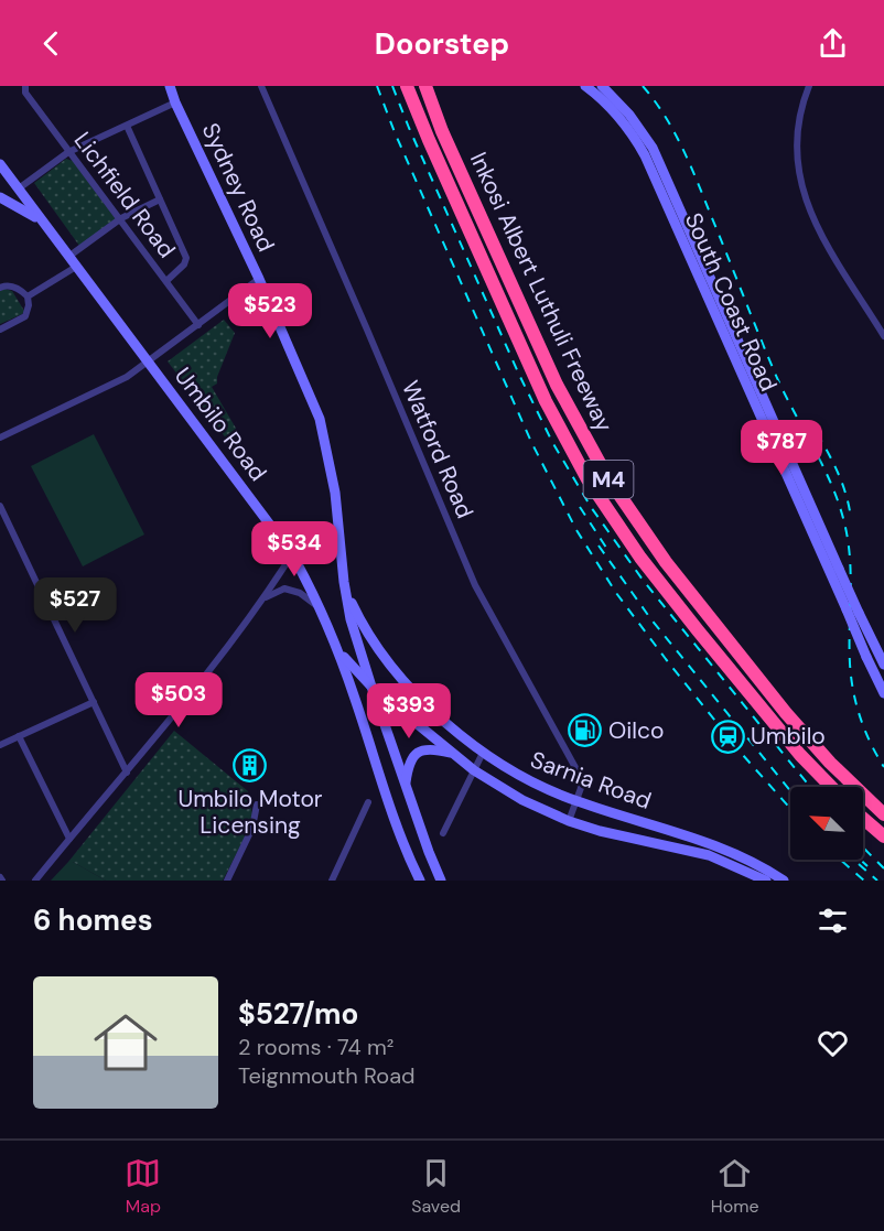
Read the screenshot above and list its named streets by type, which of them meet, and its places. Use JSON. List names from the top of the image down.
{
  "streets": {
    "highway": ["Inkosi Albert Luthuli Freeway", "M4"],
    "main road": [
      "Sydney Road",
      "South Coast Road",
      "Umbilo Road",
      "Sarnia Road"
    ],
    "street": ["Lichfield Road", "Watford Road"]
  },
  "crossings": [
    ["Sydney Road", "Sarnia Road"],
    ["Umbilo Road", "Sarnia Road"],
    ["Watford Road", "Sarnia Road"]
  ],
  "places": {
    "fuel station": ["Oilco"],
    "station": ["Umbilo"],
    "building": ["Umbilo Motor Licensing"]
  },
  "north": "top left",
  "page": {
    "header": "Doorstep",
    "price": [
      "$523",
      "$787",
      "$534",
      "$527",
      "$503",
      "$393"
    ],
    "heading": "6 homes",
    "list": [
      {
        "name": "$527/mo",
        "note": "2 rooms · 74 m² · Teignmouth Road"
      }
    ],
    "tabs": ["Map", "Saved", "Home"]
  }
}
